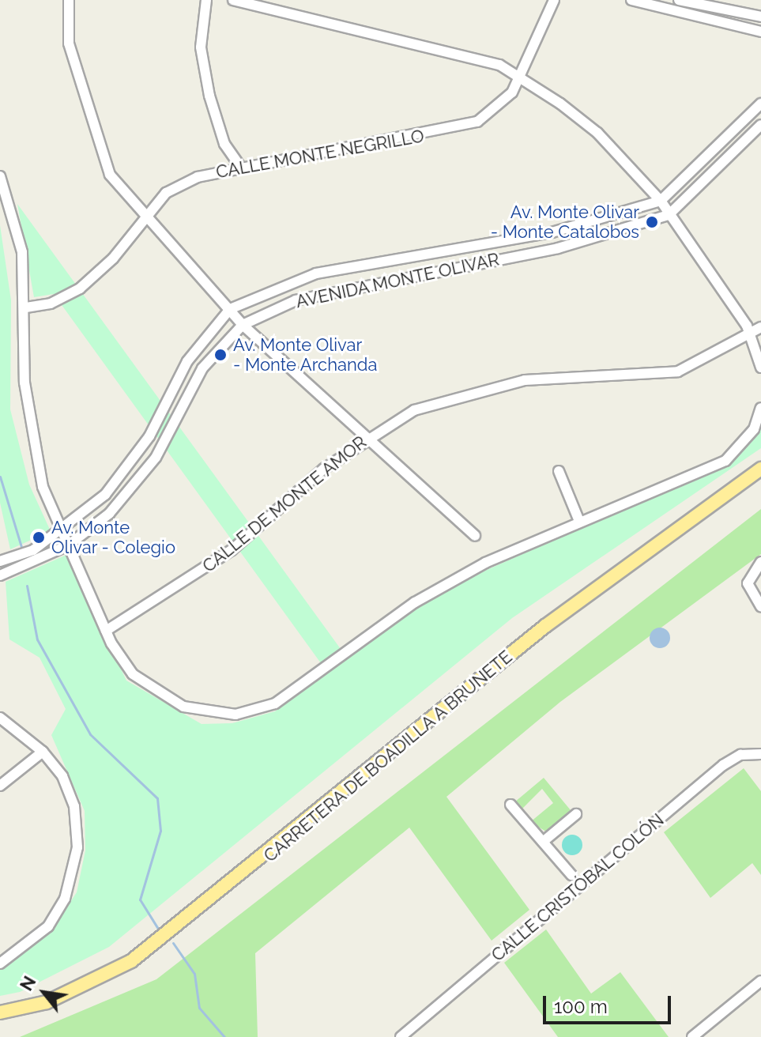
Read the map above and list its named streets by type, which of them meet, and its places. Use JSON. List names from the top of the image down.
{
  "streets": {
    "main road": ["CARRETERA DE BOADILLA A BRUNETE"],
    "street": [
      "CALLE MONTE NEGRILLO",
      "AVENIDA MONTE OLIVAR",
      "CALLE DE MONTE AMOR",
      "CALLE CRISTÓBAL COLÓN"
    ]
  },
  "places": ["Av. Monte Olivar - Monte Catalobos", "Av. Monte Olivar - Monte Archanda", "Av. Monte Olivar - Colegio"],
  "scale_bar": "100 m",
  "north": "top left"
}
